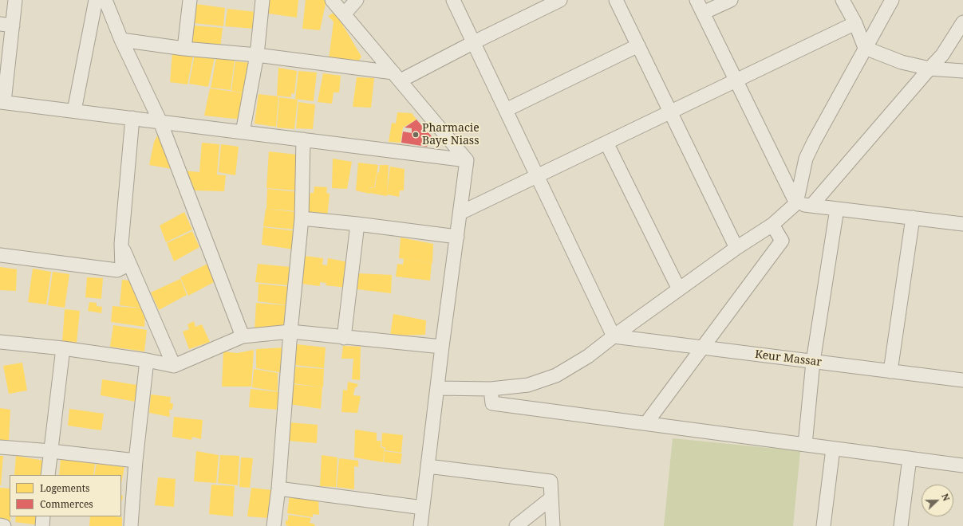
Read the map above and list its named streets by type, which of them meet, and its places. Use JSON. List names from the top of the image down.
{
  "streets": {
    "street": ["Keur Massar"]
  },
  "places": ["Pharmacie Baye Niass"],
  "legend": ["Logements", "Commerces"],
  "north": "right"
}
